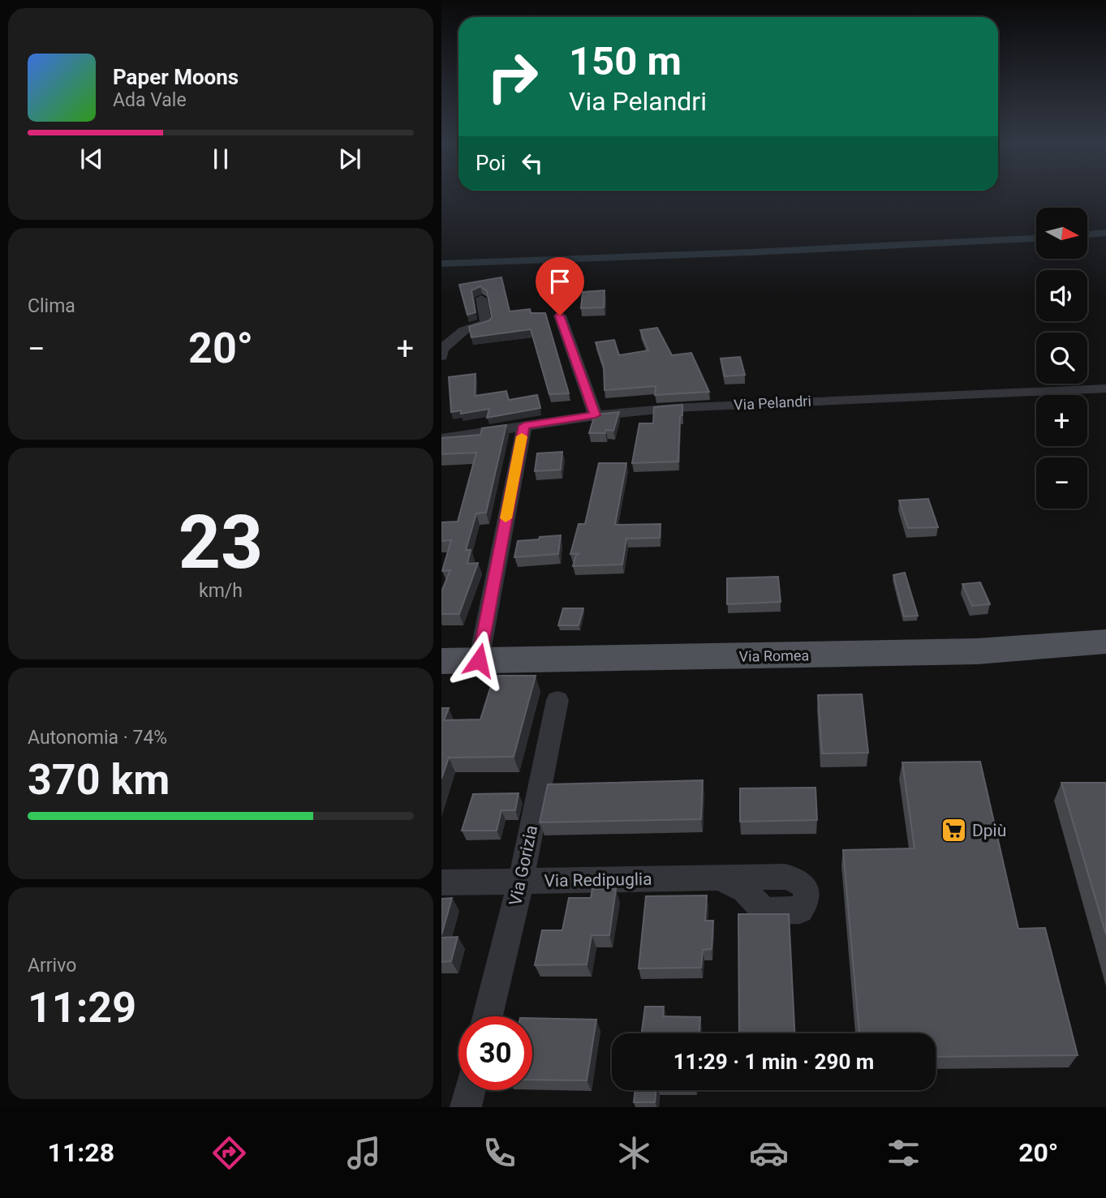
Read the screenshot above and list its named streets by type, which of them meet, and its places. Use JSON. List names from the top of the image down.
{
  "streets": {
    "main road": ["Via Romea"],
    "street": ["Via Pelandri", "Via Gorizia", "Via Redipuglia"]
  },
  "crossings": [
    ["Via Gorizia", "Via Redipuglia"]
  ],
  "places": {
    "supermarket": ["Dpiù"]
  },
  "north": "right",
  "page": {
    "turn": ["150 m", "Via Pelandri"],
    "song": ["Paper Moons", "Ada Vale"],
    "then": "Poi",
    "map_buttons": ["+", "−"],
    "tile": [
      "Clima",
      ["23", "km/h"],
      ["Autonomia · 74%", "370 km"],
      ["Arrivo", "11:29"]
    ],
    "heat": ["−", "20°", "+"],
    "limit": "30",
    "trip": "11:29 · 1 min · 290 m",
    "tabs": ["11:28", "20°"]
  }
}
